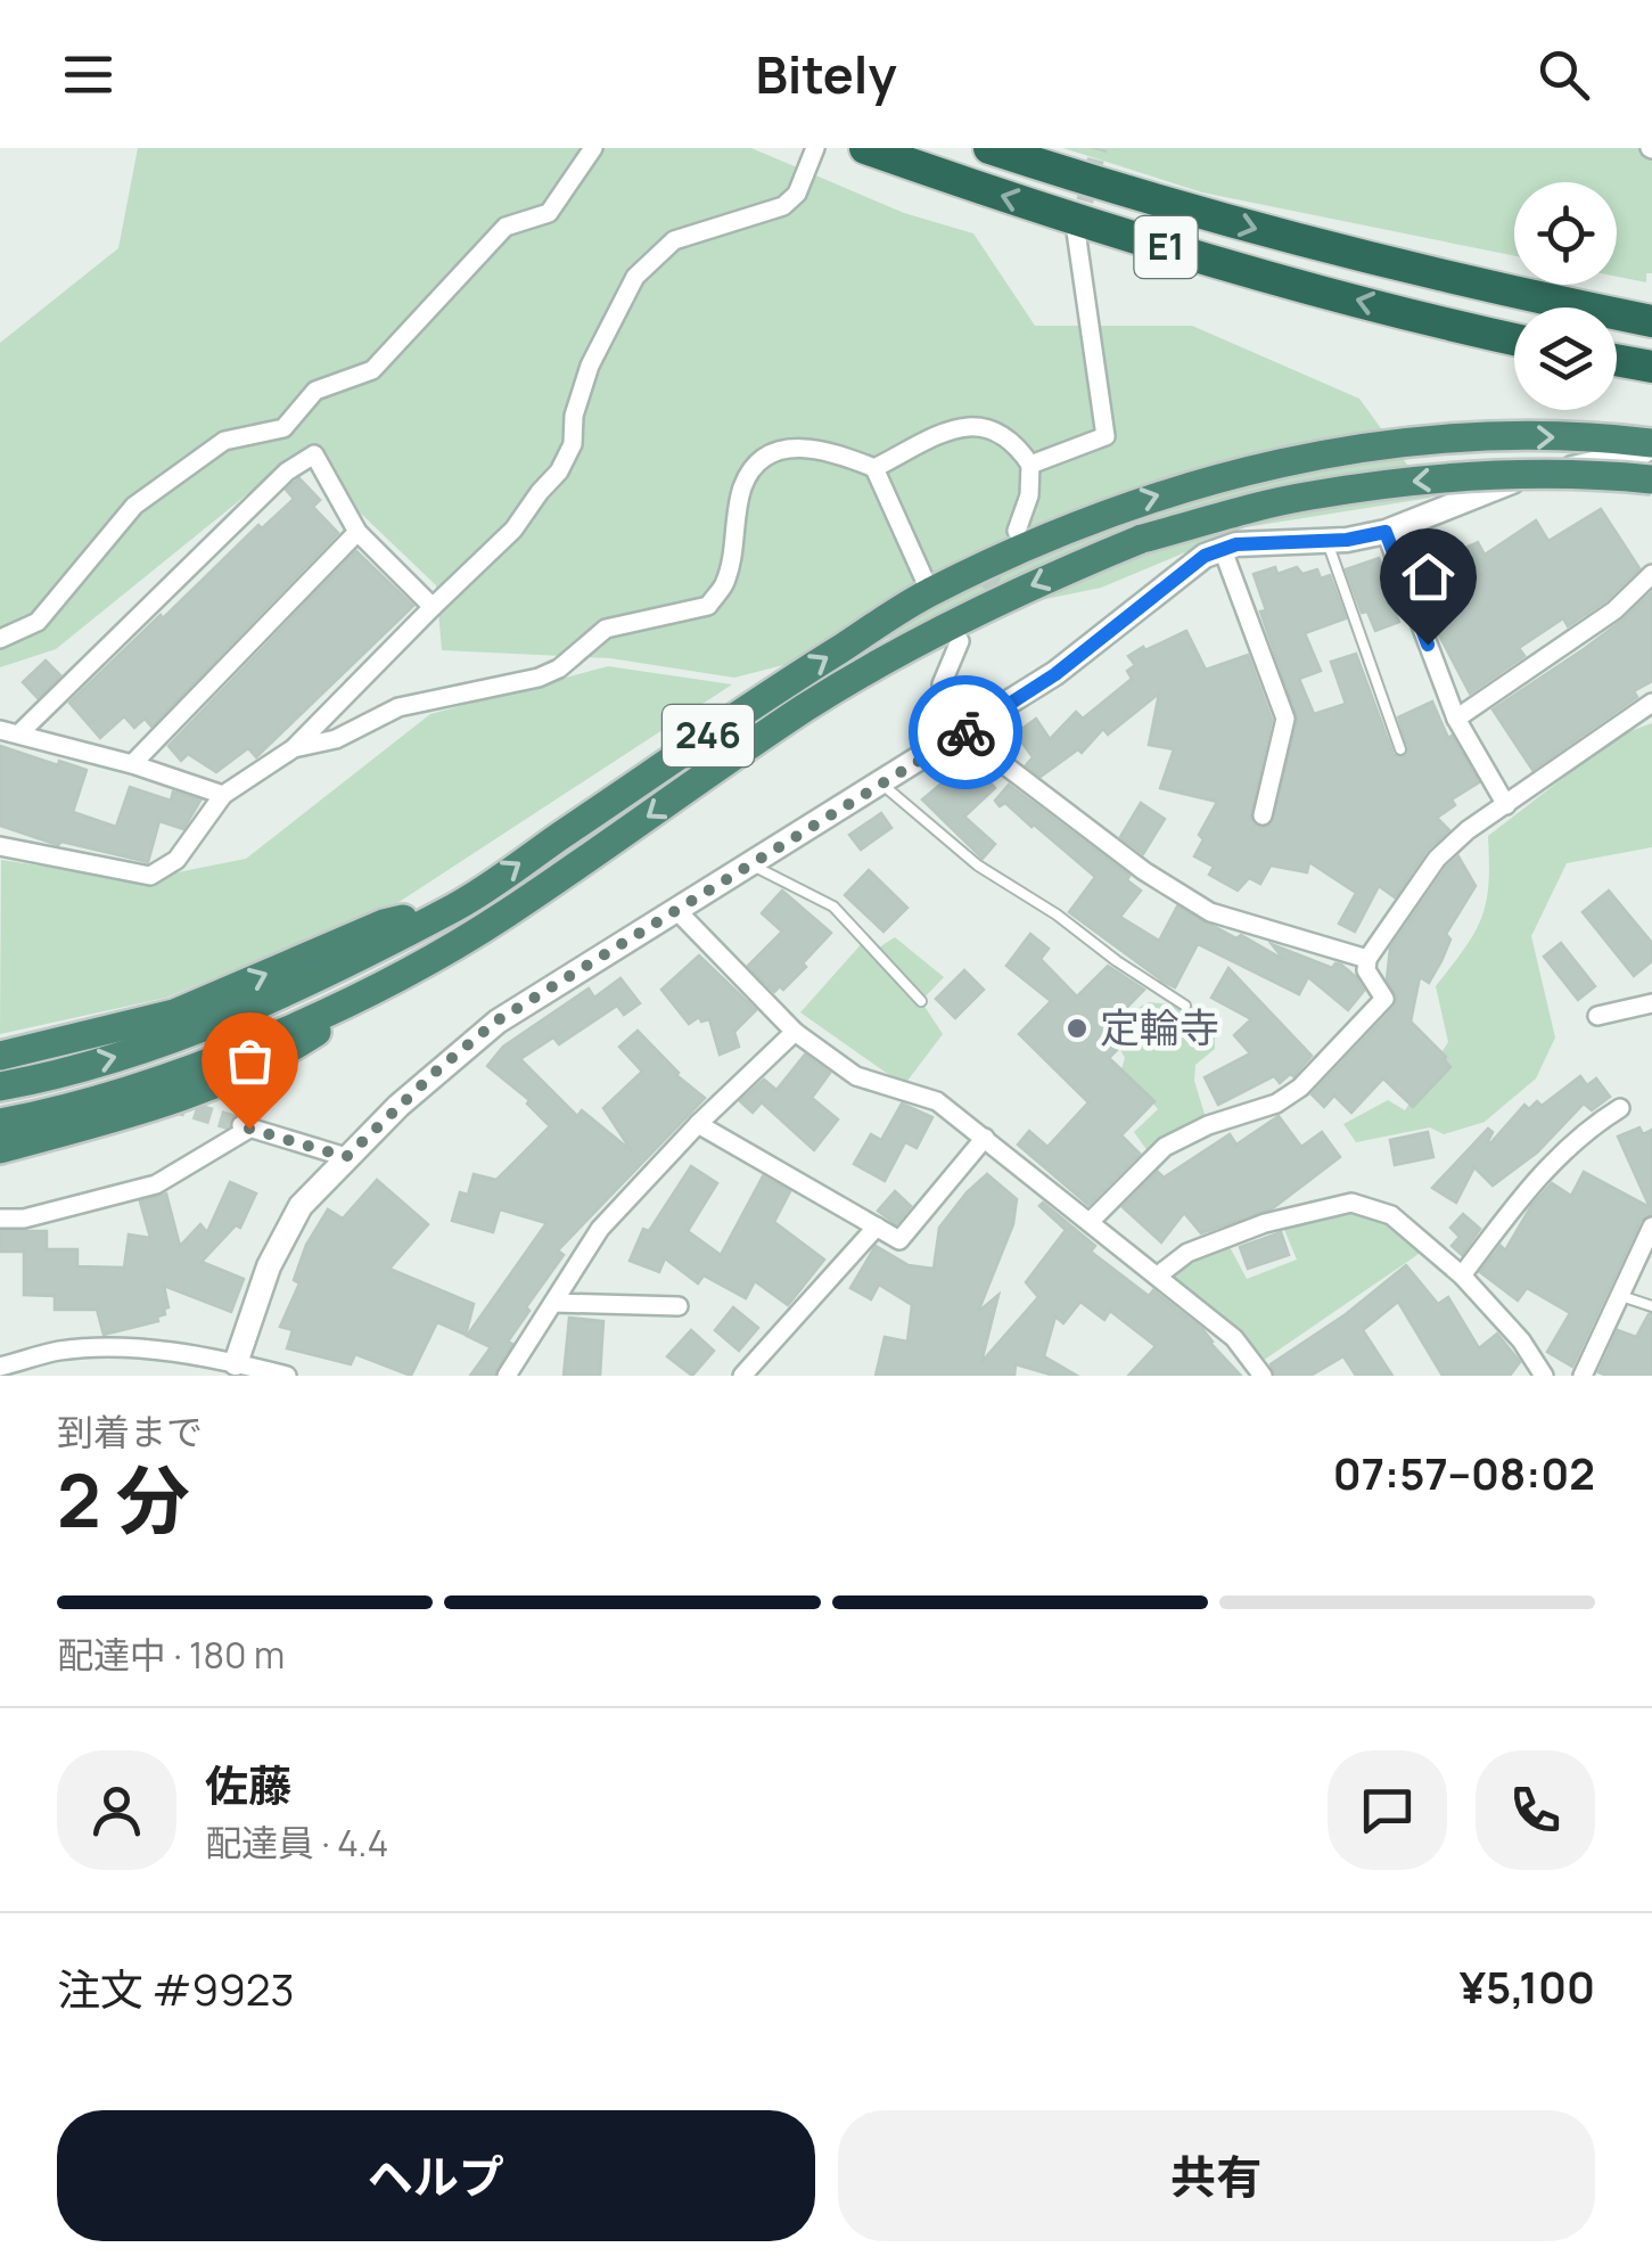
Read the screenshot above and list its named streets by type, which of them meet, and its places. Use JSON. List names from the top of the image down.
{
  "streets": {
    "highway": ["E1", "246"]
  },
  "places": ["定輪寺"],
  "page": {
    "header": "Bitely",
    "heading": ["2 分", "到着まで", "07:57–08:02"],
    "panel": [
      "佐藤",
      "配達員 · 4.4",
      "注文 #9923",
      "¥5,100"
    ],
    "bar": "配達中 · 180 m",
    "buttons": ["ヘルプ", "共有"]
  }
}
